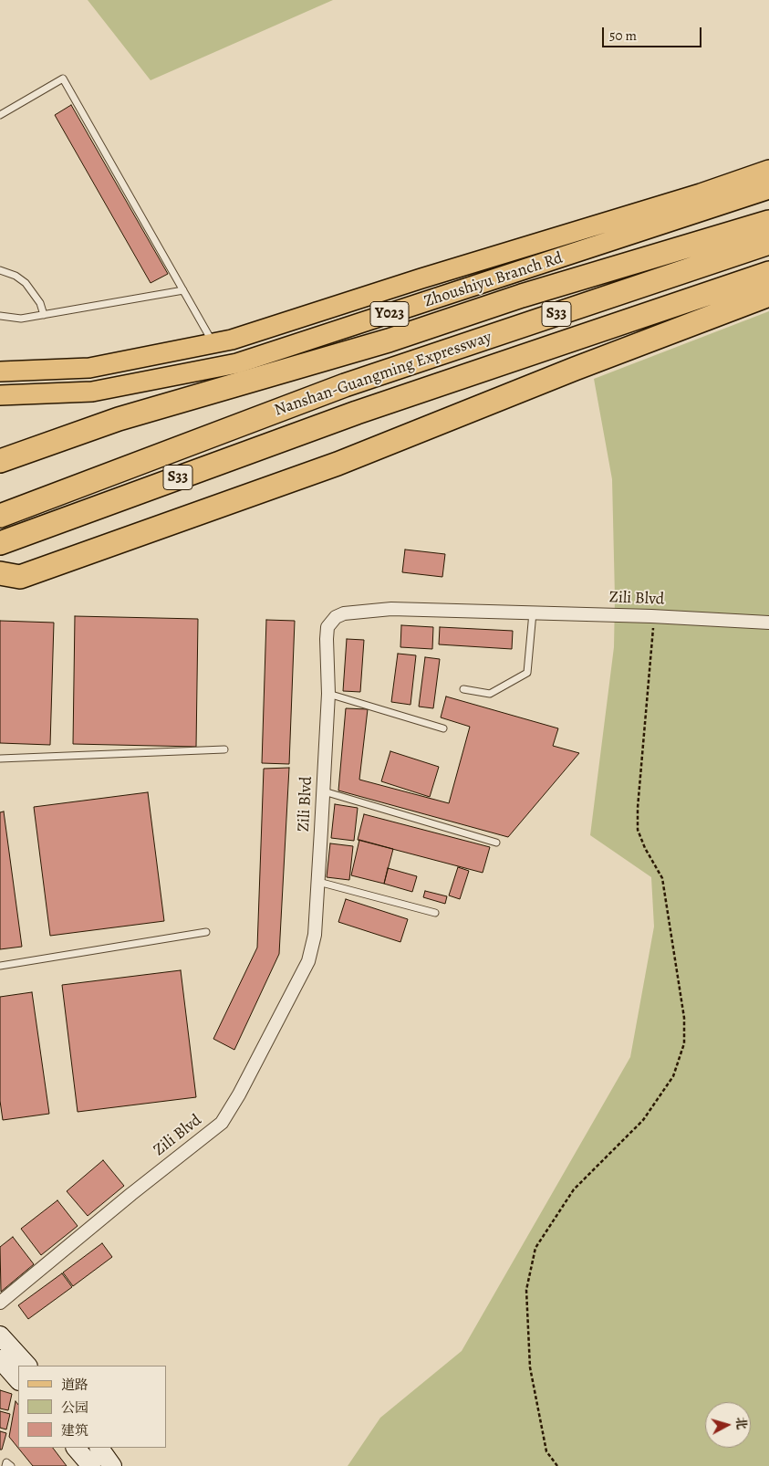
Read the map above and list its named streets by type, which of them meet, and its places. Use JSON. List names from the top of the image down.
{
  "streets": {
    "highway": ["S33", "Nanshan-Guangming Expressway"],
    "main road": ["Zhoushiyu Branch Rd", "Y023"],
    "street": ["Zili Blvd"]
  },
  "legend": ["道路", "公园", "建筑"],
  "scale_bar": "50 m",
  "north": "right"
}
